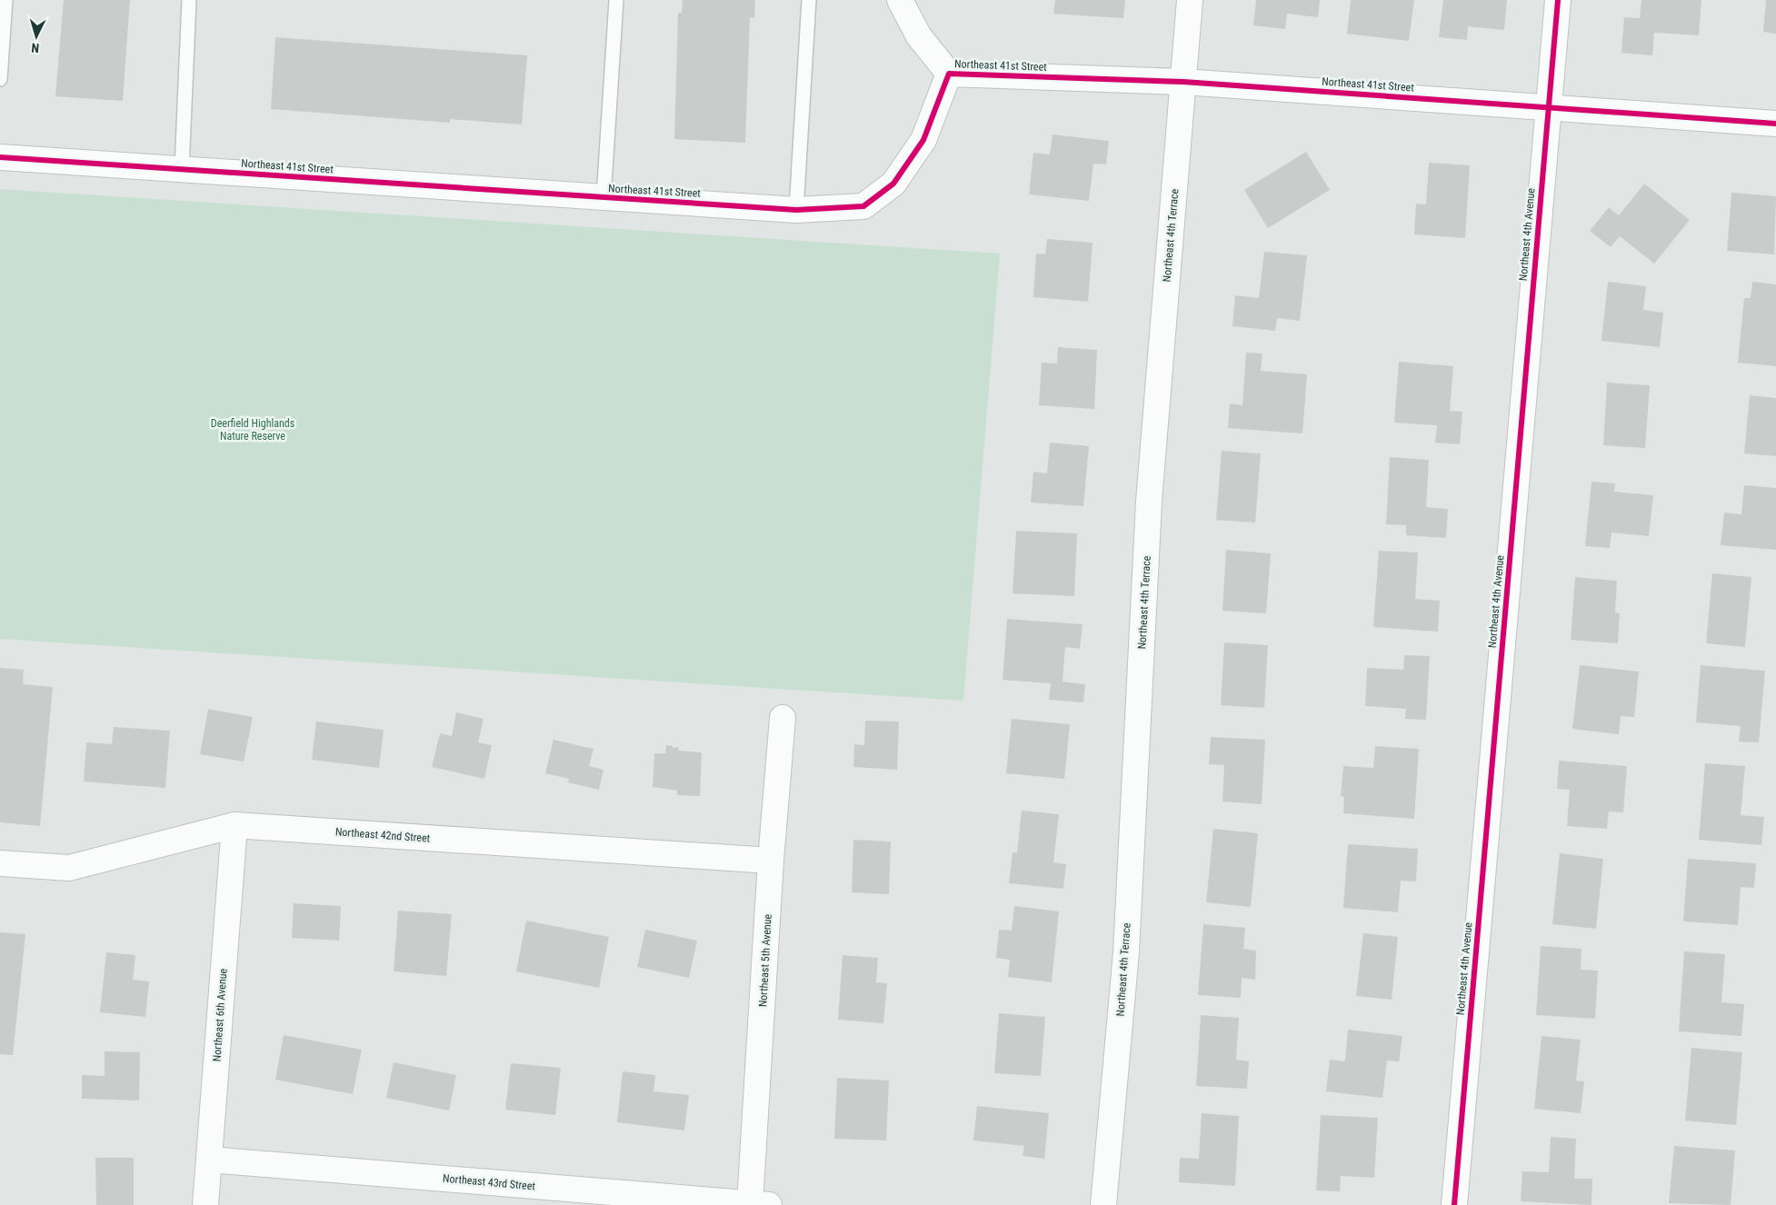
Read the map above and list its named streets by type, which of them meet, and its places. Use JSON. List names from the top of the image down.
{
  "streets": {
    "street": [
      "Northeast 41st Street",
      "Northeast 4th Avenue",
      "Northeast 4th Terrace",
      "Northeast 42nd Street",
      "Northeast 5th Avenue",
      "Northeast 6th Avenue",
      "Northeast 43rd Street"
    ]
  },
  "crossings": [
    ["Northeast 41st Street", "Northeast 4th Avenue"],
    ["Northeast 41st Street", "Northeast 4th Terrace"],
    ["Northeast 42nd Street", "Northeast 5th Avenue"],
    ["Northeast 42nd Street", "Northeast 6th Avenue"],
    ["Northeast 5th Avenue", "Northeast 43rd Street"],
    ["Northeast 6th Avenue", "Northeast 43rd Street"]
  ],
  "parks": ["Deerfield Highlands Nature Reserve"],
  "north": "bottom"
}
